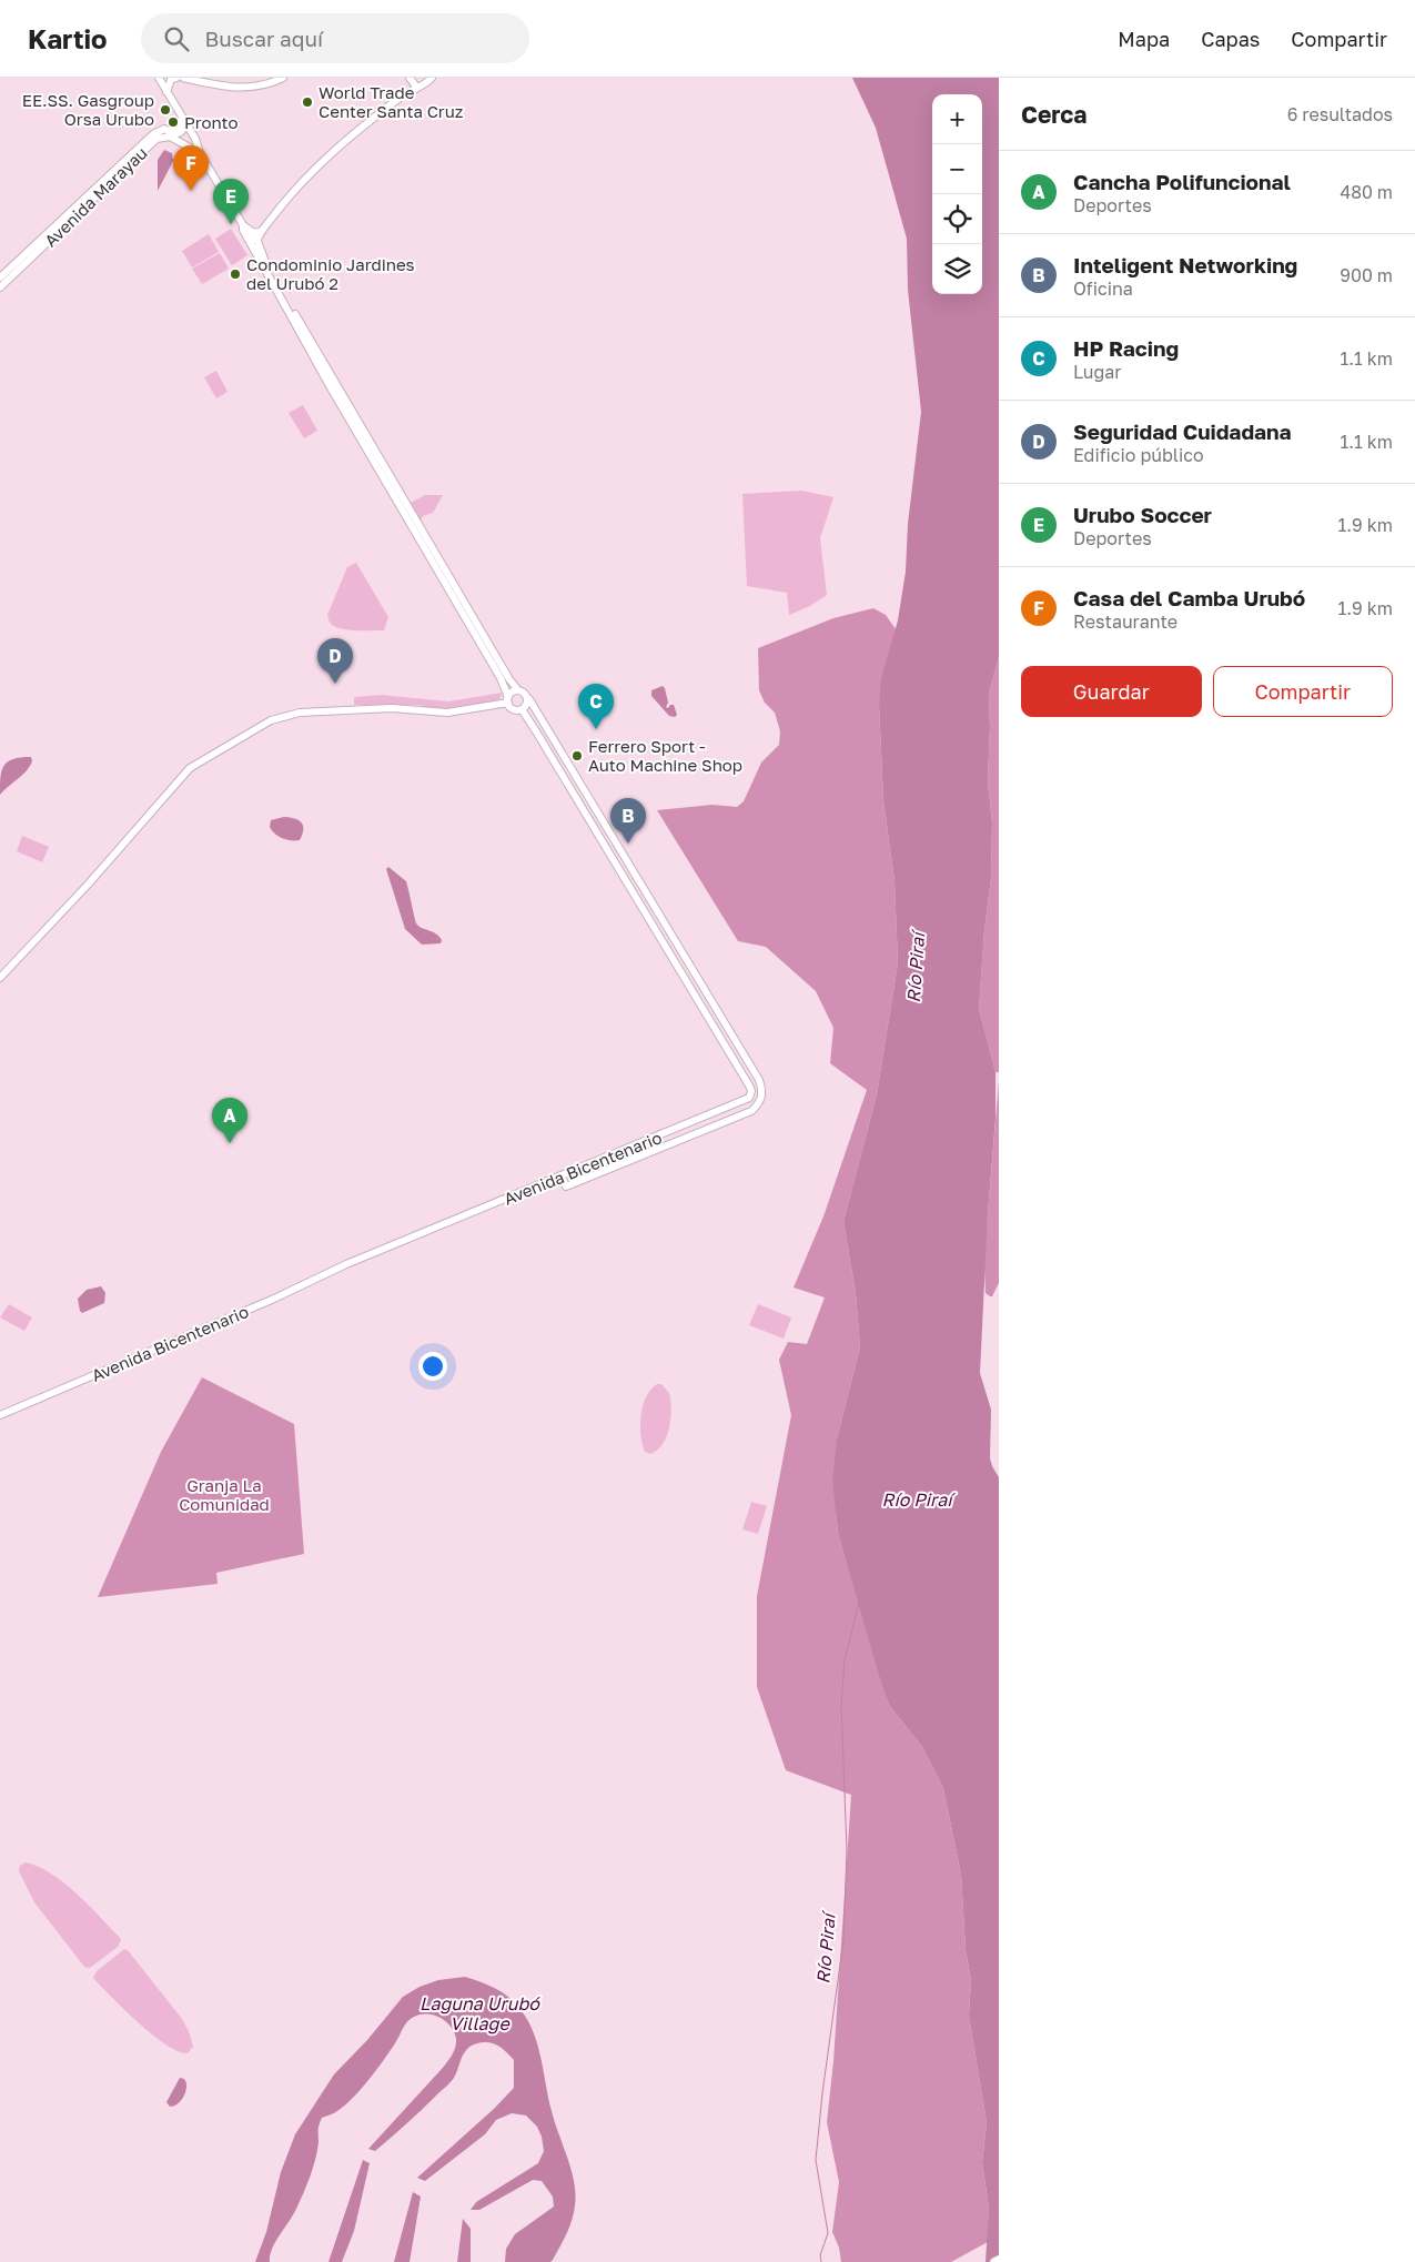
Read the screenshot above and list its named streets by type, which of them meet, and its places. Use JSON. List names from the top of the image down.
{
  "streets": {
    "street": ["Avenida Marayau", "Avenida Bicentenario"]
  },
  "water": ["Río Piraí", "Laguna Urubó Village"],
  "parks": ["Granja La Comunidad"],
  "places": [
    "World Trade Center Santa Cruz",
    "EE.SS. Gasgroup Orsa Urubo",
    "Pronto",
    "Condominio Jardines del Urubó 2",
    "Ferrero Sport - Auto Machine Shop"
  ],
  "page": {
    "header": "Kartio",
    "search": "Buscar aquí",
    "nav": ["Mapa", "Capas", "Compartir"],
    "heading": ["Cerca", "6 resultados"],
    "map_buttons": ["+", "−"],
    "pins": [
      "F",
      "E",
      "D",
      "C",
      "B",
      "A"
    ],
    "list": [
      {
        "mark": "A",
        "name": "Cancha Polifuncional",
        "note": "Deportes",
        "value": "480 m"
      },
      {
        "mark": "B",
        "name": "Inteligent Networking",
        "note": "Oficina",
        "value": "900 m"
      },
      {
        "mark": "C",
        "name": "HP Racing",
        "note": "Lugar",
        "value": "1.1 km"
      },
      {
        "mark": "D",
        "name": "Seguridad Cuidadana",
        "note": "Edificio público",
        "value": "1.1 km"
      },
      {
        "mark": "E",
        "name": "Urubo Soccer",
        "note": "Deportes",
        "value": "1.9 km"
      },
      {
        "mark": "F",
        "name": "Casa del Camba Urubó",
        "note": "Restaurante",
        "value": "1.9 km"
      }
    ],
    "buttons": ["Guardar", "Compartir"]
  }
}
